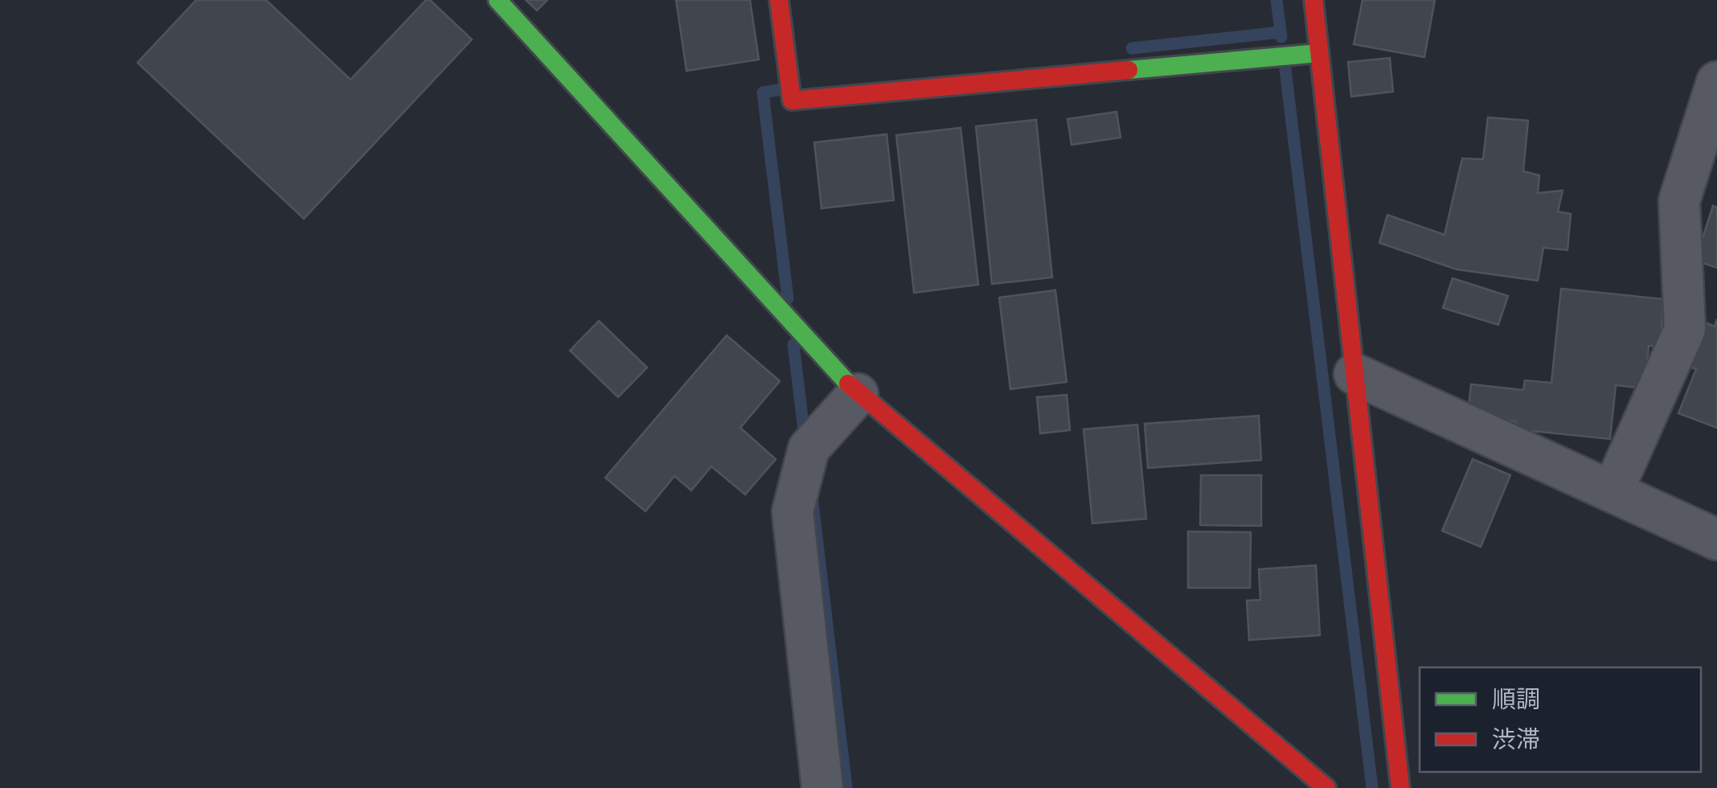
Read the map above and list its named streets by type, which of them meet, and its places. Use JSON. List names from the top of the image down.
{
  "legend": ["順調", "渋滞"]
}
